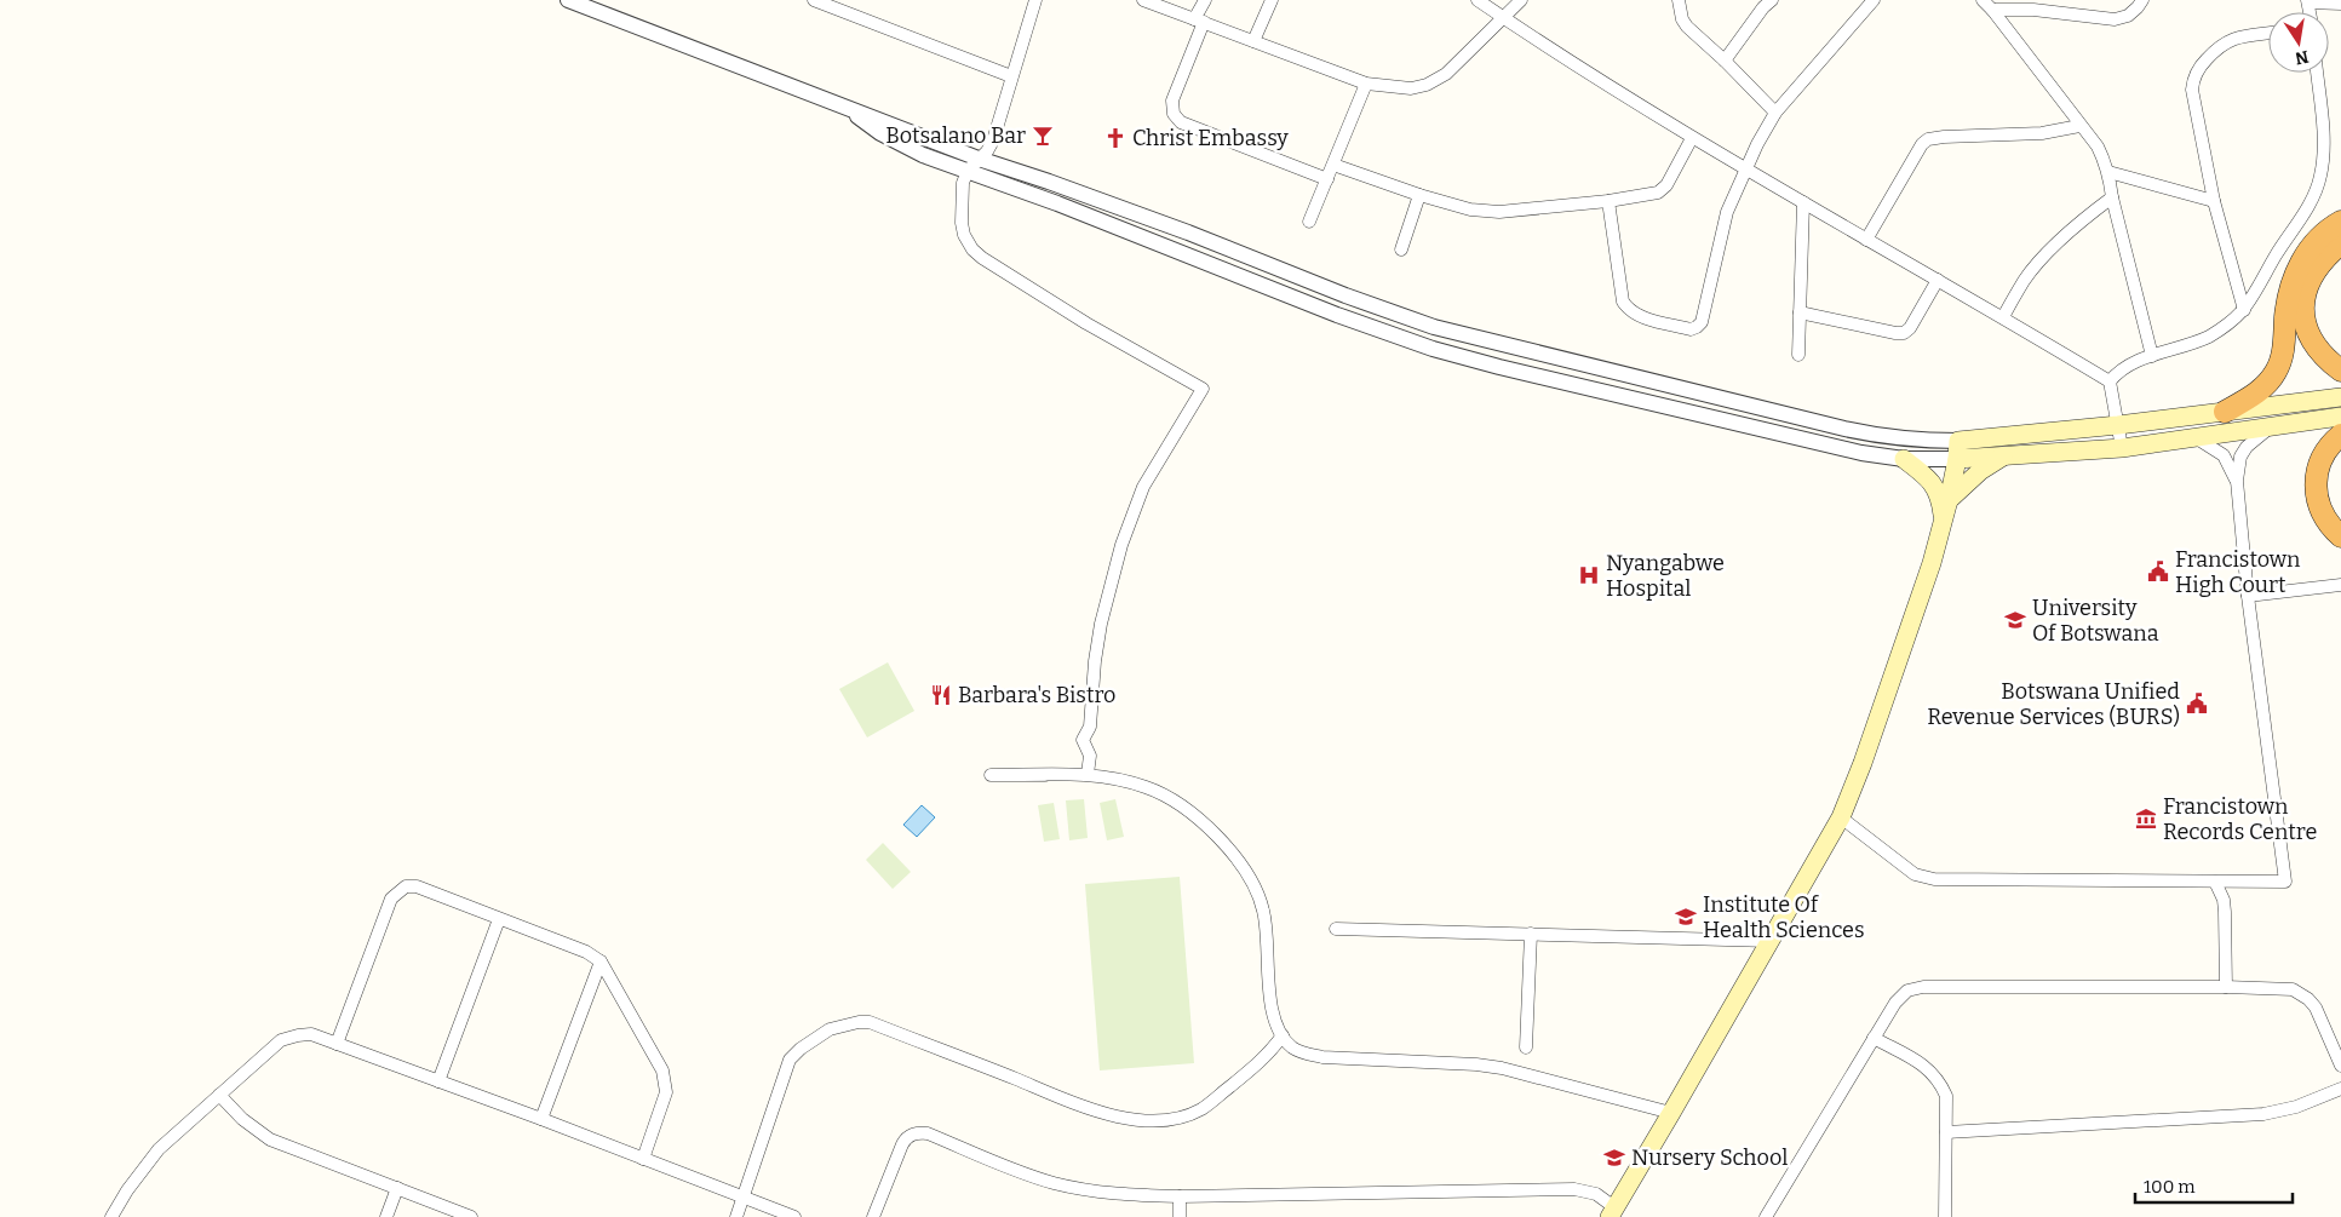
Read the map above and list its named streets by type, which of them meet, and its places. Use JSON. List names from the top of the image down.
{
  "places": {
    "bar": ["Botsalano Bar"],
    "church": ["Christ Embassy"],
    "public building": ["Francistown High Court", "Botswana Unified Revenue Services (BURS)"],
    "hospital": ["Nyangabwe Hospital"],
    "school or university": ["University Of Botswana", "Institute Of Health Sciences", "Nursery School"],
    "restaurant": ["Barbara's Bistro"],
    "museum": ["Francistown Records Centre"]
  },
  "scale_bar": "100 m",
  "north": "bottom"
}
